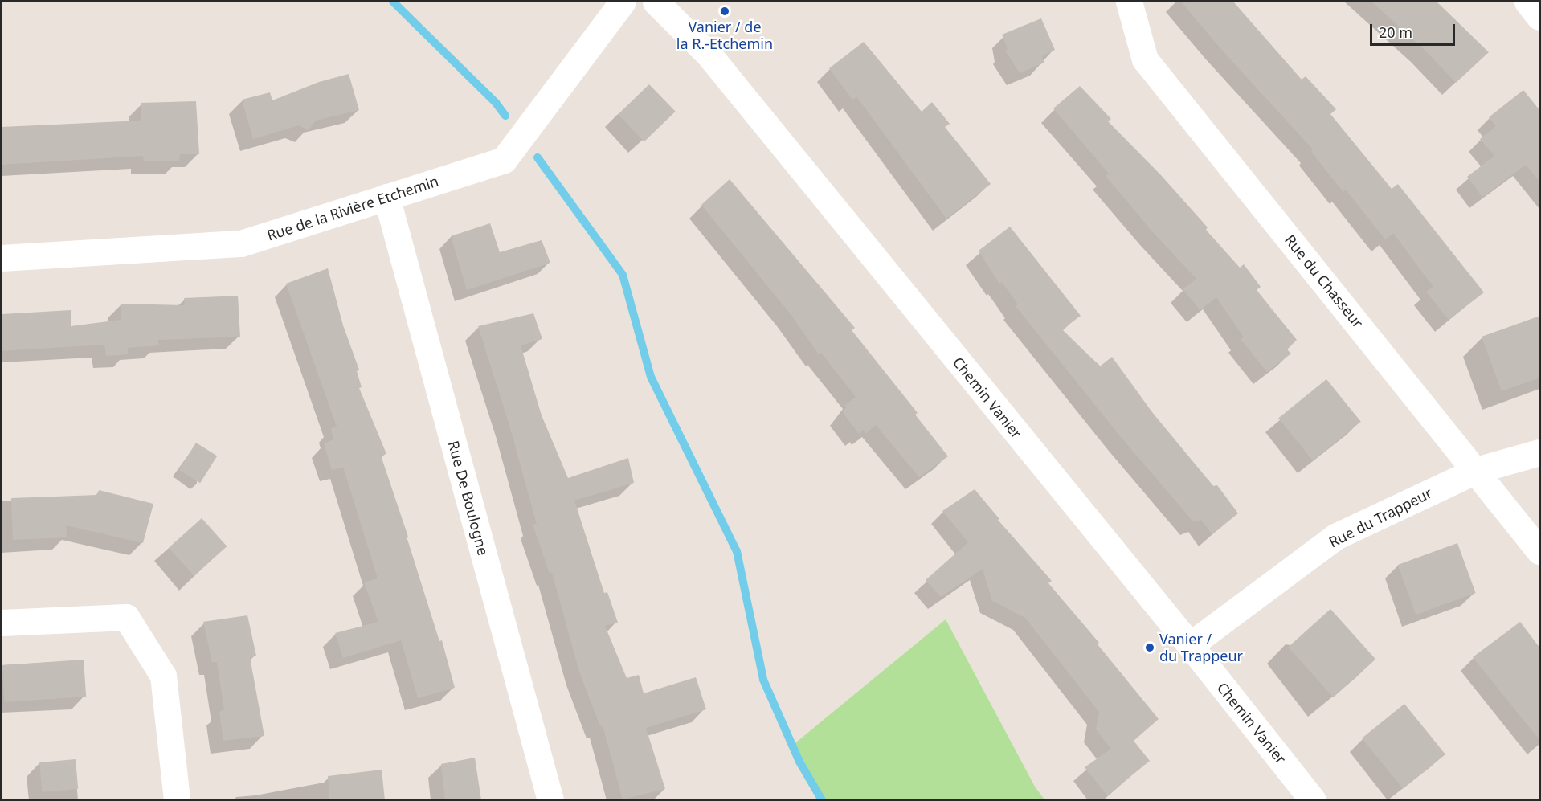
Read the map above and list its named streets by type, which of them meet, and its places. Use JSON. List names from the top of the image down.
{
  "streets": {
    "street": [
      "Rue de la Rivière Etchemin",
      "Rue du Chasseur",
      "Chemin Vanier",
      "Rue De Boulogne",
      "Rue du Trappeur"
    ]
  },
  "crossings": [
    ["Rue de la Rivière Etchemin", "Rue De Boulogne"],
    ["Rue du Chasseur", "Rue du Trappeur"],
    ["Chemin Vanier", "Rue du Trappeur"]
  ],
  "places": ["Vanier / de la R.-Etchemin", "Vanier / du Trappeur"],
  "scale_bar": "20 m"
}
